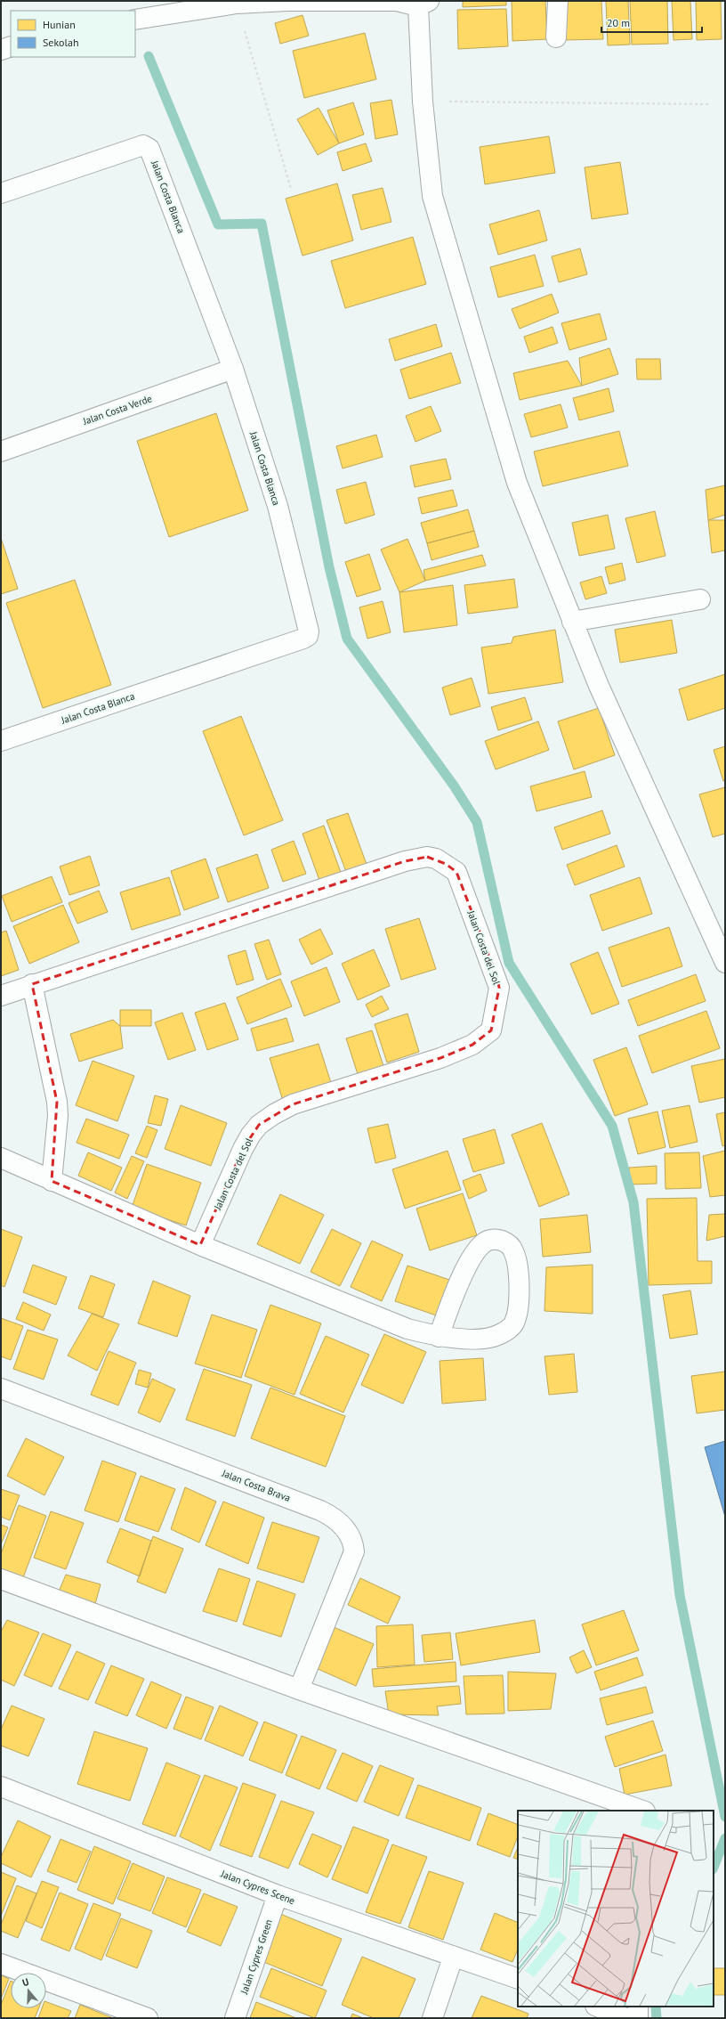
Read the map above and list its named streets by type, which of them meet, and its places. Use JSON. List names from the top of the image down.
{
  "streets": {
    "street": [
      "Jalan Costa Blanca",
      "Jalan Costa Verde",
      "Jalan Costa del Sol",
      "Jalan Costa Brava",
      "Jalan Cypres Scene",
      "Jalan Cypres Green"
    ]
  },
  "crossings": [
    ["Jalan Costa Blanca", "Jalan Costa Verde"],
    ["Jalan Cypres Scene", "Jalan Cypres Green"]
  ],
  "legend": ["Hunian", "Sekolah"],
  "scale_bar": "20 m",
  "north": "top"
}
